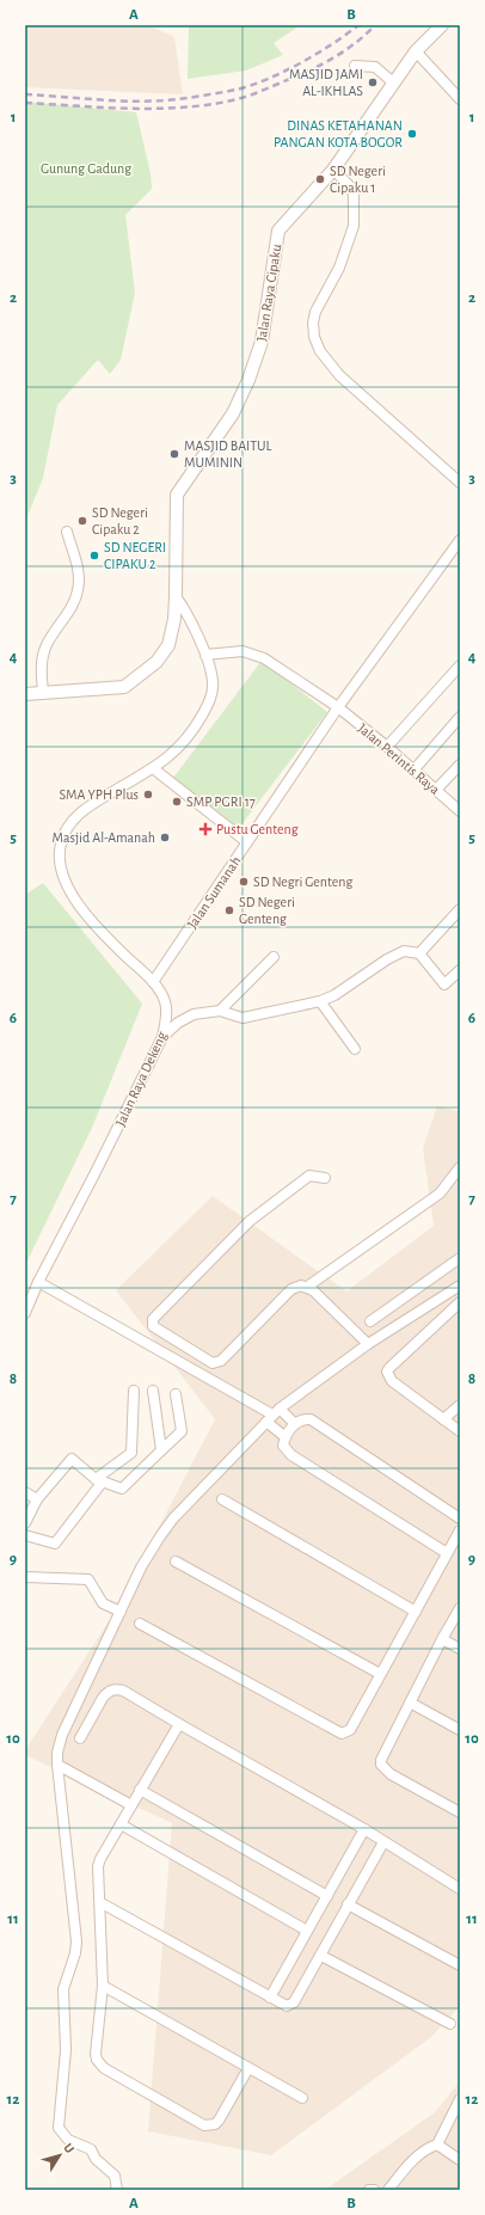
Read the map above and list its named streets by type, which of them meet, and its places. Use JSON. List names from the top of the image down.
{
  "streets": {
    "street": [
      "Jalan Raya Cipaku",
      "Jalan Perintis Raya",
      "Jalan Sumanah",
      "Jalan Raya Dekeng"
    ]
  },
  "crossings": [
    ["Jalan Raya Cipaku", "Jalan Raya Dekeng"],
    ["Jalan Perintis Raya", "Jalan Sumanah"],
    ["Jalan Perintis Raya", "Jalan Raya Dekeng"],
    ["Jalan Sumanah", "Jalan Raya Dekeng"]
  ],
  "parks": ["Gunung Gadung"],
  "places": {
    "other": [
      "MASJID JAMI AL-IKHLAS",
      "DINAS KETAHANAN PANGAN KOTA BOGOR",
      "SD Negeri Cipaku 1",
      "MASJID BAITUL MUMININ",
      "SD Negeri Cipaku 2",
      "SD NEGERI CIPAKU 2",
      "SMA YPH Plus",
      "SMP PGRI 17",
      "Masjid Al-Amanah",
      "SD Negri Genteng",
      "SD Negeri Genteng"
    ],
    "health": ["Pustu Genteng"]
  },
  "north": "top right",
  "grid": {
    "columns": ["A", "B"],
    "rows": [
      "1",
      "2",
      "3",
      "4",
      "5",
      "6",
      "7",
      "8",
      "9",
      "10",
      "11",
      "12"
    ]
  }
}
